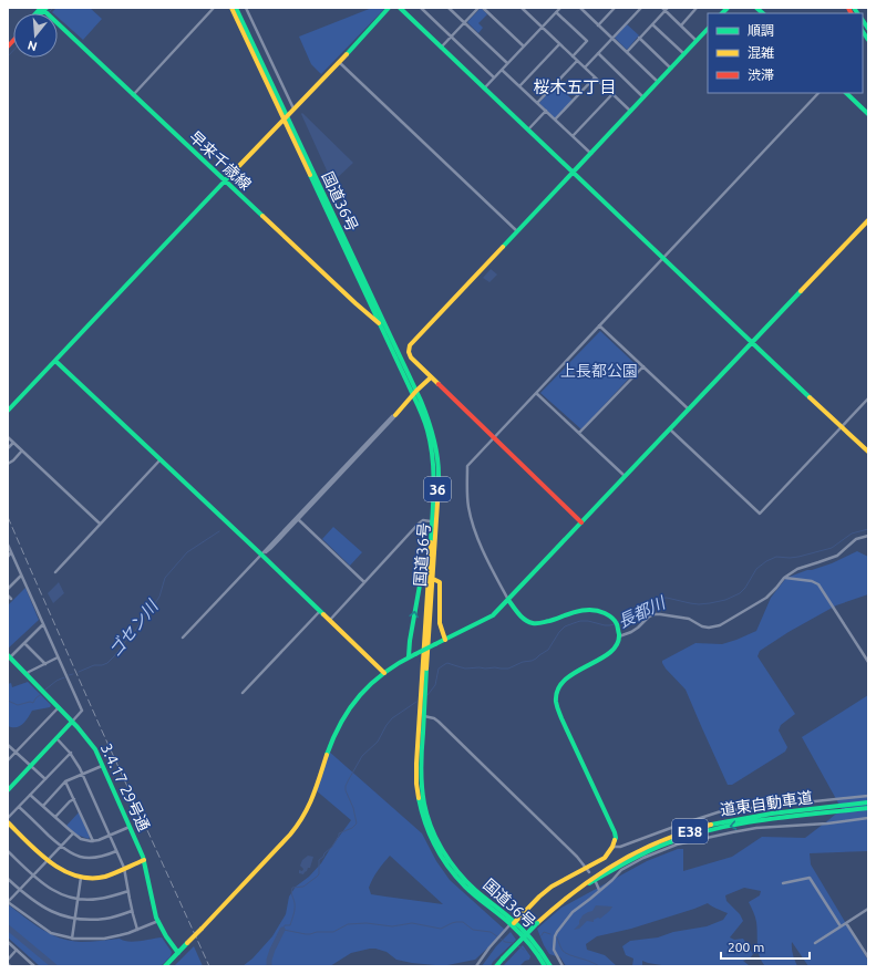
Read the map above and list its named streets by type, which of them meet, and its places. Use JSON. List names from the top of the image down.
{
  "streets": {
    "main road": [
      "早来千歳線",
      "国道36号",
      "36",
      "3.4.17 29号通",
      "道東自動車道",
      "E38"
    ]
  },
  "crossings": [
    ["早来千歳線", "国道36号"],
    ["国道36号", "36"]
  ],
  "districts": ["桜木五丁目"],
  "water": ["長都川", "ゴセン川"],
  "parks": ["上長都公園"],
  "legend": ["順調", "混雑", "渋滞"],
  "scale_bar": "200 m",
  "north": "bottom"
}
